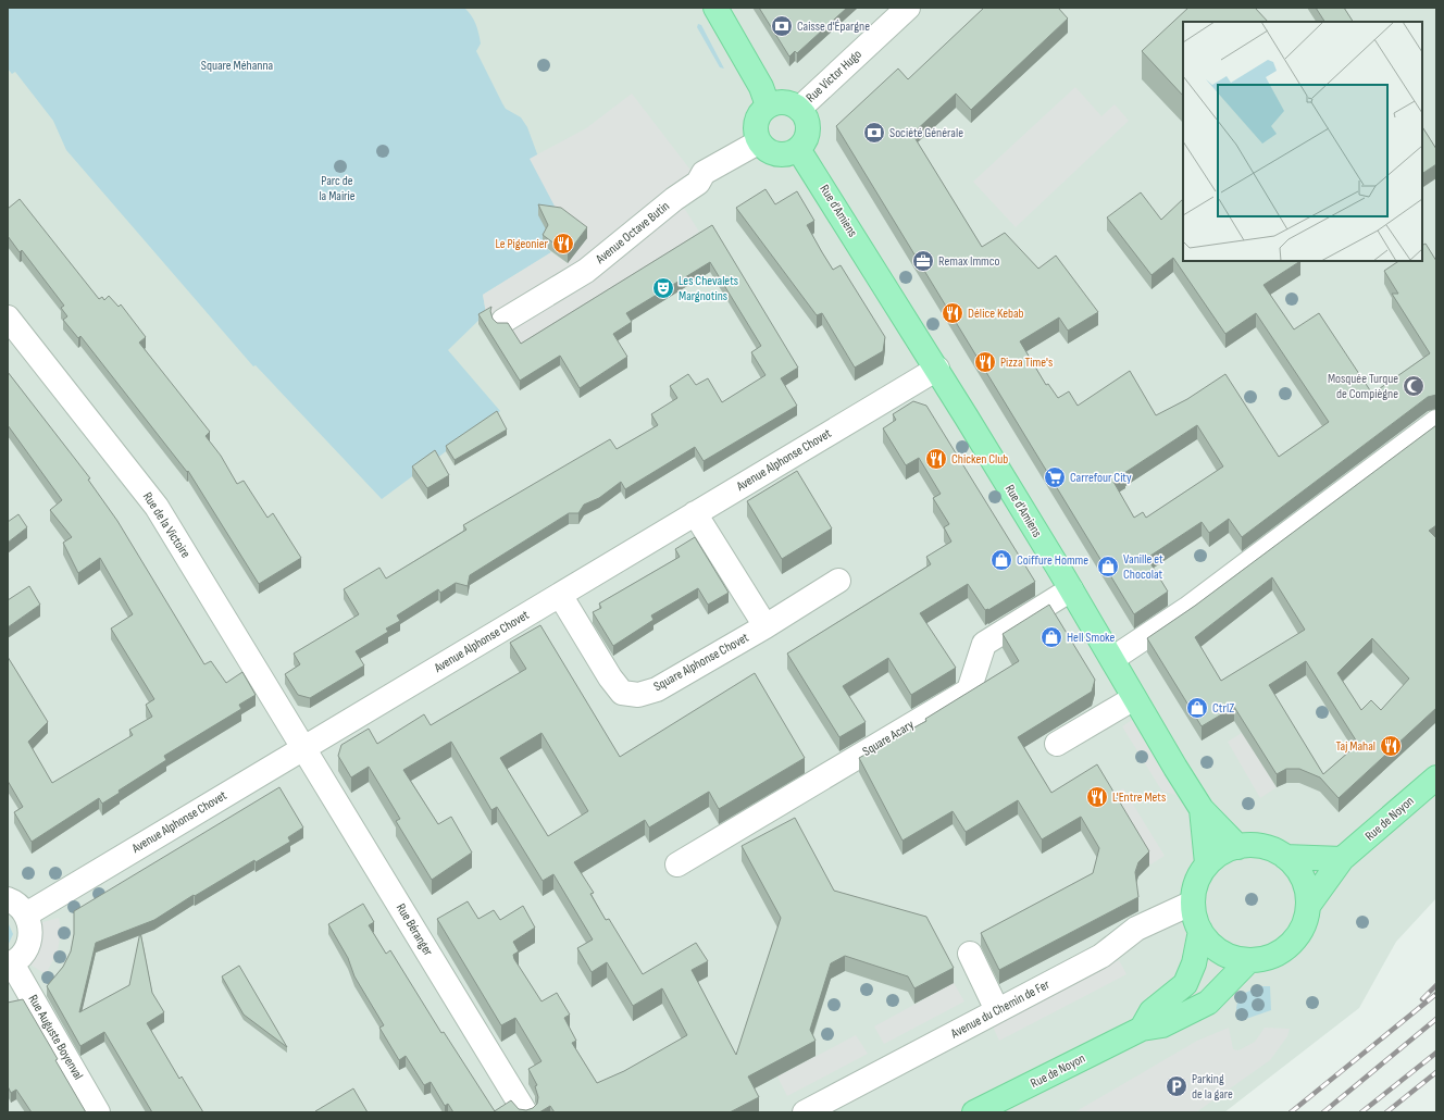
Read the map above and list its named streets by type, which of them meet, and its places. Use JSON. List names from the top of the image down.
{
  "streets": {
    "main road": ["Rue d'Amiens", "Rue de Noyon"],
    "street": [
      "Rue Victor Hugo",
      "Avenue Octave Butin",
      "Avenue Alphonse Chovet",
      "Rue de la Victoire",
      "Square Alphonse Chovet",
      "Square Acary",
      "Rue Béranger",
      "Avenue du Chemin de Fer",
      "Rue Auguste Boyenval"
    ]
  },
  "crossings": [
    ["Rue Victor Hugo", "Rue d'Amiens"],
    ["Rue Victor Hugo", "Avenue Octave Butin"],
    ["Rue d'Amiens", "Avenue Octave Butin"],
    ["Rue d'Amiens", "Avenue Alphonse Chovet"],
    ["Rue d'Amiens", "Square Acary"],
    ["Rue d'Amiens", "Rue de Noyon"],
    ["Rue d'Amiens", "Avenue du Chemin de Fer"],
    ["Avenue Alphonse Chovet", "Rue de la Victoire"],
    ["Avenue Alphonse Chovet", "Square Alphonse Chovet"],
    ["Avenue Alphonse Chovet", "Rue Béranger"],
    ["Rue de la Victoire", "Rue Béranger"],
    ["Rue de Noyon", "Avenue du Chemin de Fer"]
  ],
  "parks": ["Square Méhanna", "Parc de la Mairie"],
  "places": {
    "bank": ["Caisse d'Épargne", "Société Générale"],
    "restaurant": [
      "Le Pigeonier",
      "Délice Kebab",
      "Pizza Time's",
      "Chicken Club",
      "Taj Mahal",
      "L'Entre Mets"
    ],
    "office": ["Remax Immco"],
    "theatre": ["Les Chevalets Margnotins"],
    "mosque": ["Mosquée Turque de Compiègne"],
    "supermarket": ["Carrefour City"],
    "shop": [
      "Coiffure Homme",
      "Vanille et Chocolat",
      "Hell Smoke",
      "CtrlZ"
    ],
    "parking": ["Parking de la gare"]
  }
}
